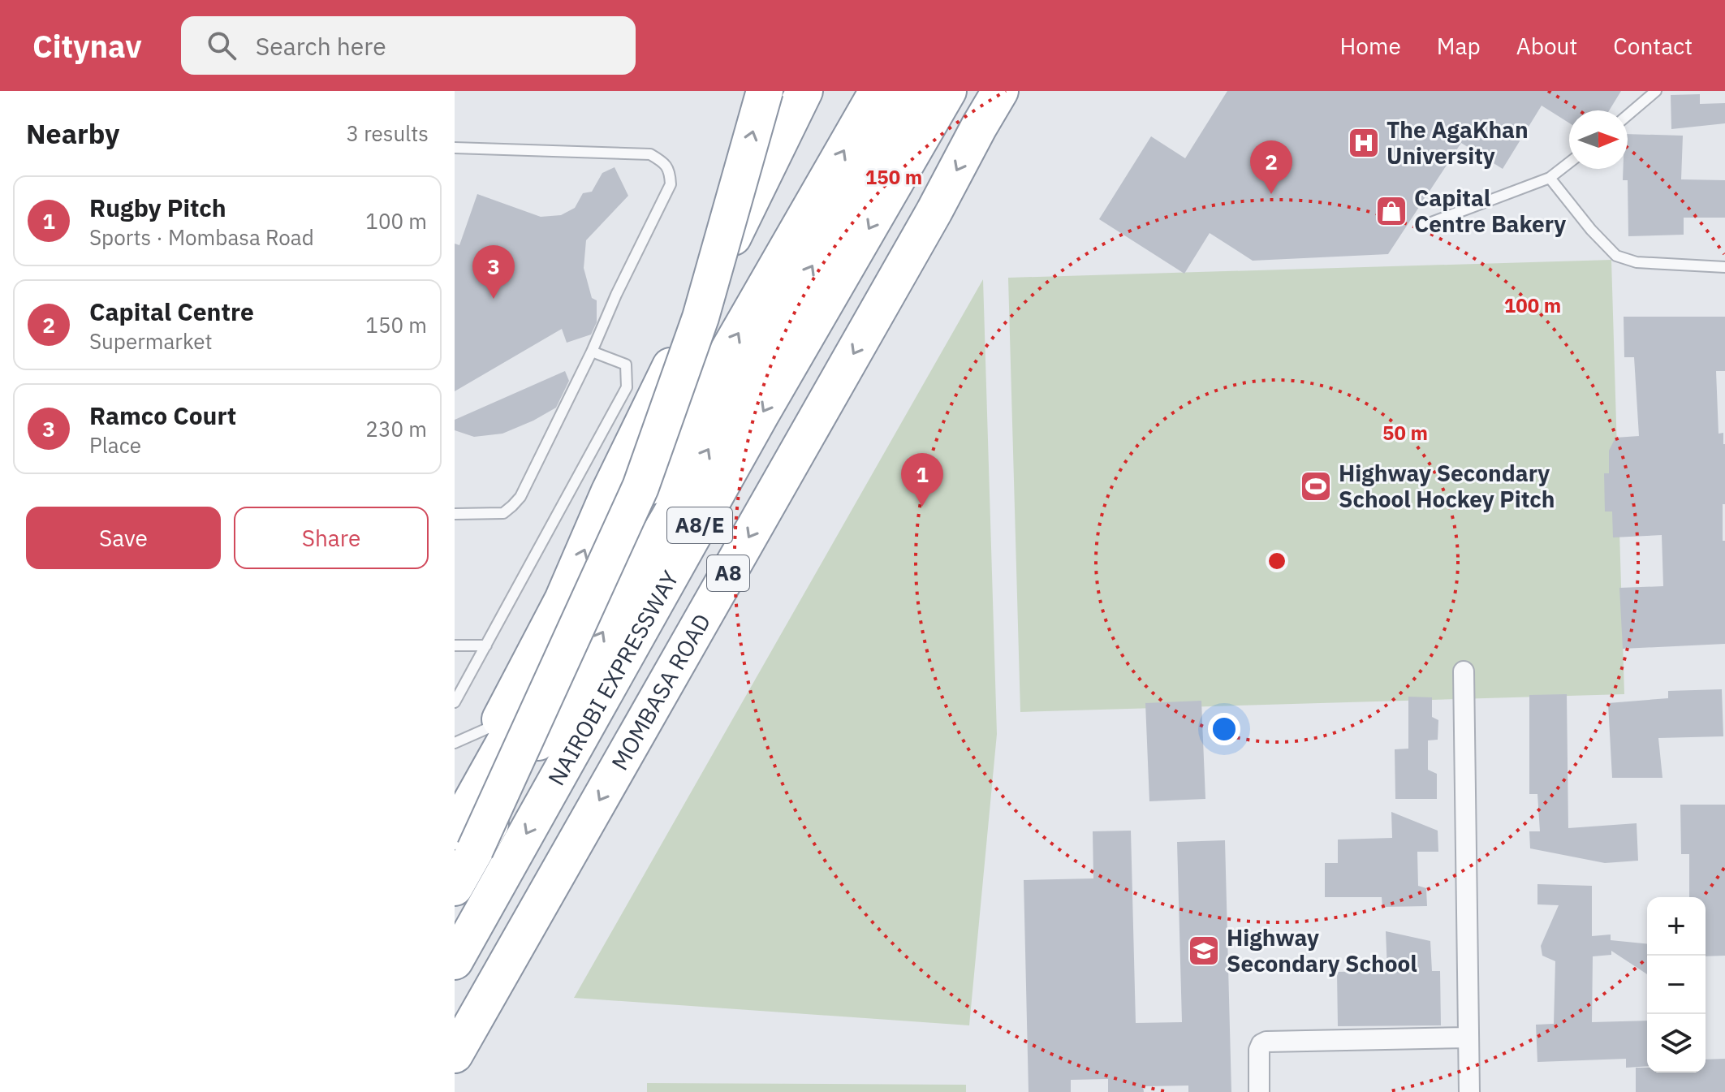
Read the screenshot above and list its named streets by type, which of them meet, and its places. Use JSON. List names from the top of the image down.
{
  "streets": {
    "highway": [
      "A8/E",
      "A8",
      "NAIROBI EXPRESSWAY",
      "MOMBASA ROAD"
    ]
  },
  "places": {
    "hospital": ["The AgaKhan University"],
    "shop": ["Capital Centre Bakery"],
    "sports": ["Highway Secondary School Hockey Pitch"],
    "school or university": ["Highway Secondary School"]
  },
  "north": "right",
  "page": {
    "header": "Citynav",
    "search": "Search here",
    "nav": [
      "Home",
      "Map",
      "About",
      "Contact"
    ],
    "heading": ["Nearby", "3 results"],
    "pins": ["2", "3", "1"],
    "list": [
      {
        "mark": "1",
        "name": "Rugby Pitch",
        "note": "Sports · Mombasa Road",
        "value": "100 m"
      },
      {
        "mark": "2",
        "name": "Capital Centre",
        "note": "Supermarket",
        "value": "150 m"
      },
      {
        "mark": "3",
        "name": "Ramco Court",
        "note": "Place",
        "value": "230 m"
      }
    ],
    "buttons": ["Save", "Share"],
    "map_buttons": ["+", "−"]
  },
  "rings": ["150 m", "100 m", "50 m"]
}
